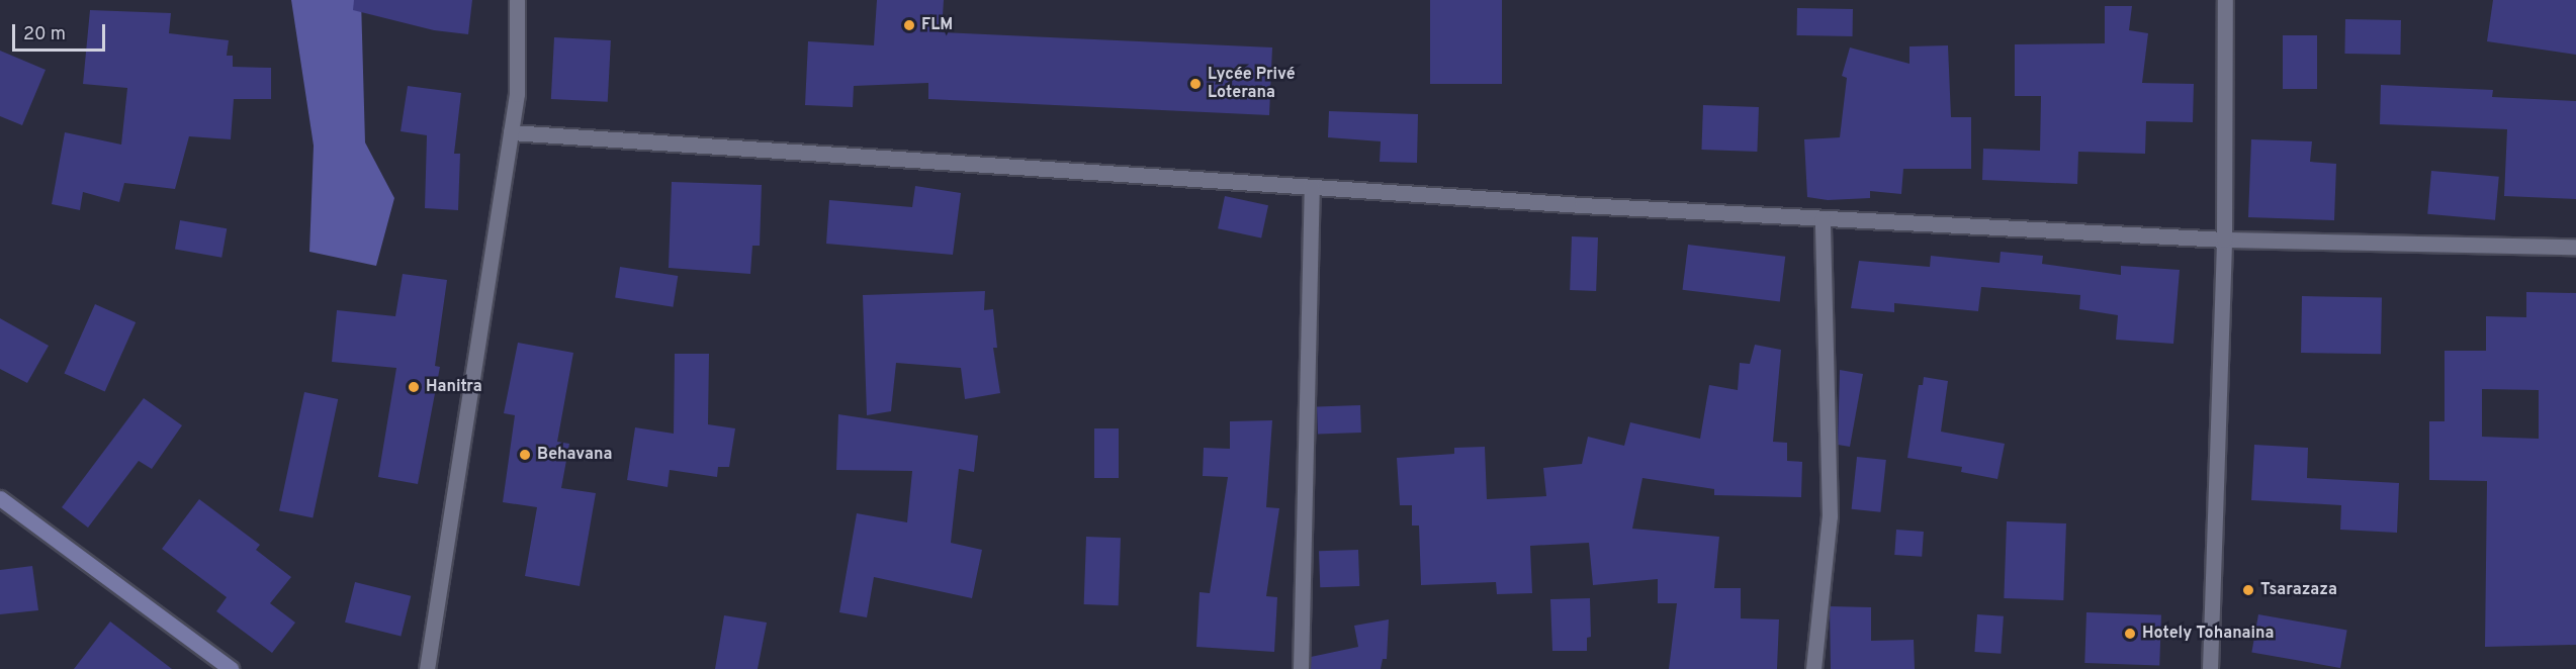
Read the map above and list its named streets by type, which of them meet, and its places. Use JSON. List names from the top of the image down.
{
  "places": [
    "FLM",
    "Lycée Privé Loterana",
    "Hanitra",
    "Behavana",
    "Tsarazaza",
    "Hotely Tohanaina"
  ],
  "scale_bar": "20 m"
}
